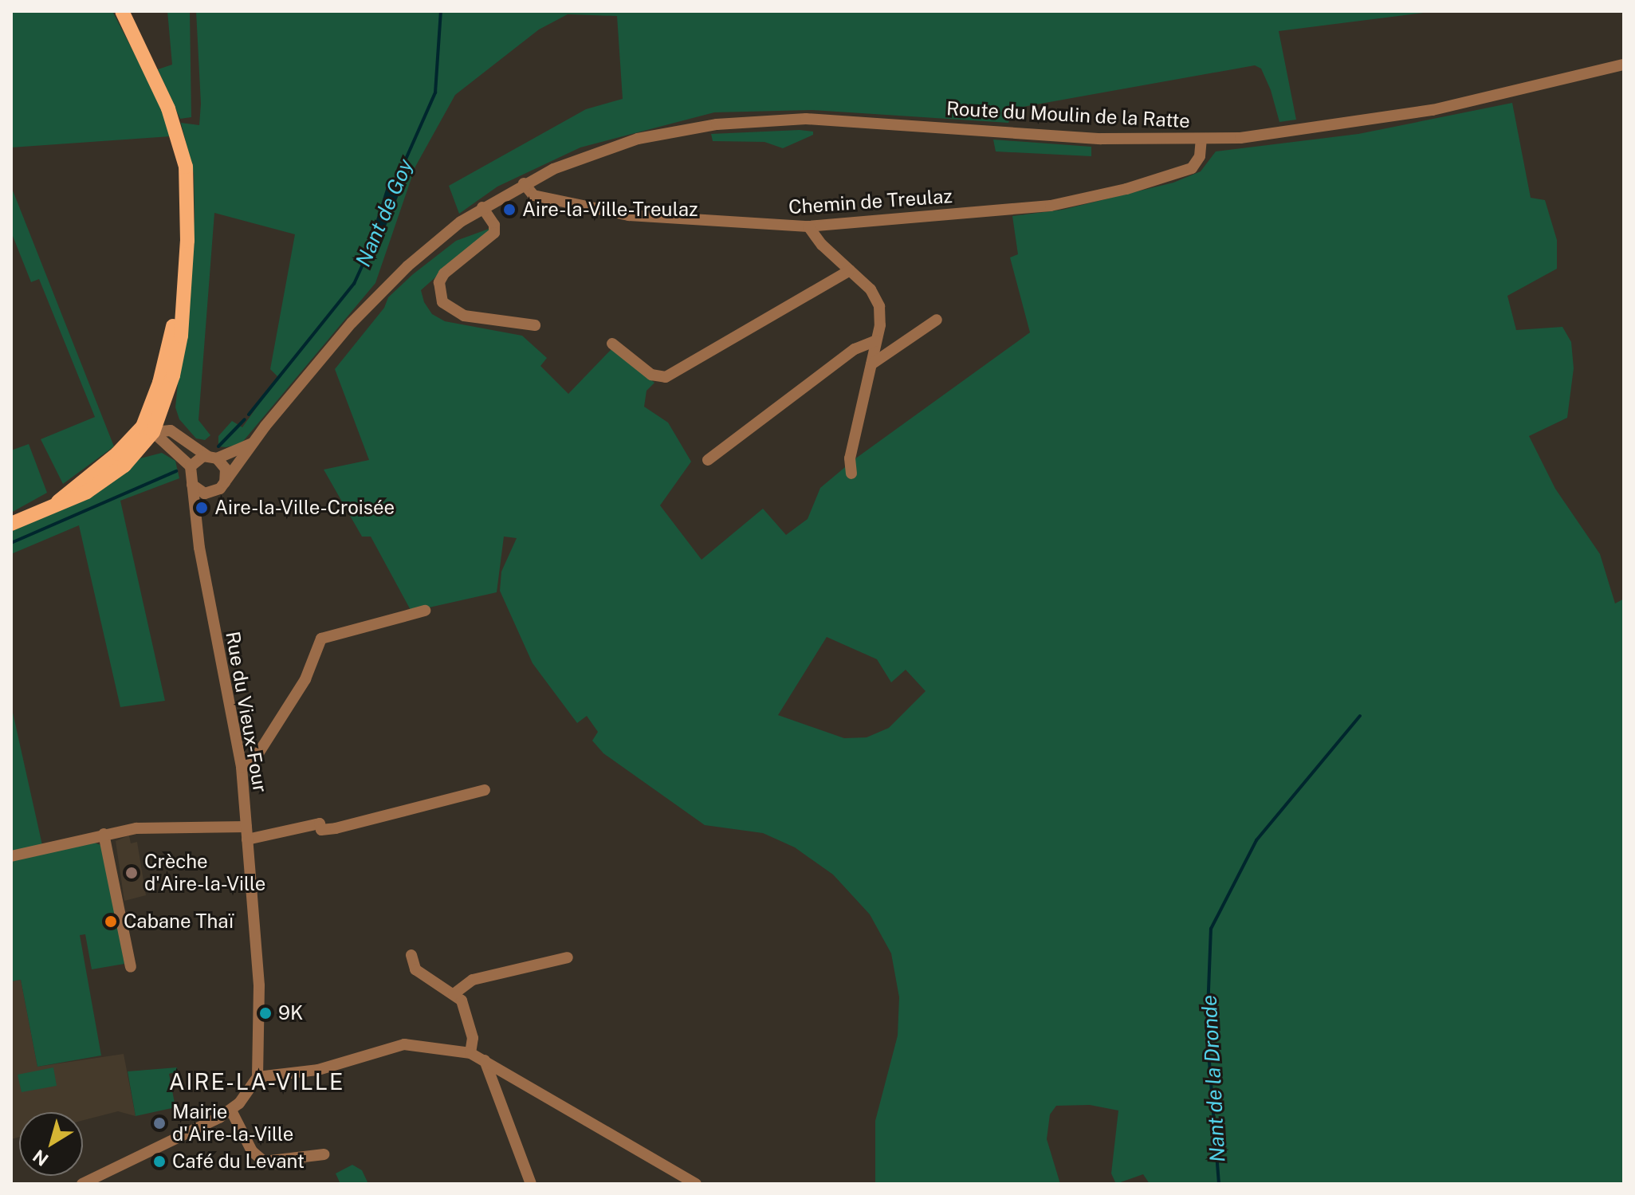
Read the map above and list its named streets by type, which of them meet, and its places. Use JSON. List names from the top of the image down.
{
  "streets": {
    "street": ["Route du Moulin de la Ratte", "Chemin de Treulaz", "Rue du Vieux-Four"]
  },
  "crossings": [
    ["Route du Moulin de la Ratte", "Chemin de Treulaz"],
    ["Route du Moulin de la Ratte", "Rue du Vieux-Four"]
  ],
  "districts": ["AIRE-LA-VILLE"],
  "water": ["Nant de Goy", "Nant de la Dronde"],
  "places": [
    "Aire-la-Ville-Treulaz",
    "Aire-la-Ville-Croisée",
    "Crèche d'Aire-la-Ville",
    "Cabane Thaï",
    "9K",
    "Mairie d'Aire-la-Ville",
    "Café du Levant"
  ],
  "north": "bottom left"
}
